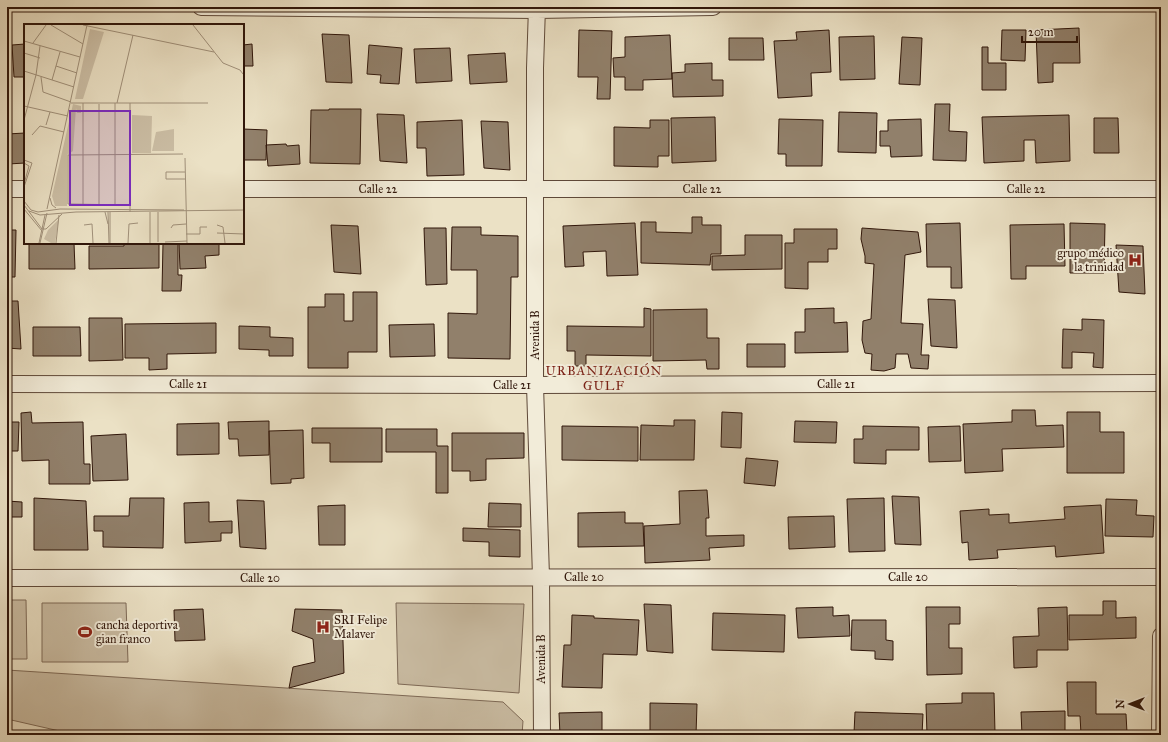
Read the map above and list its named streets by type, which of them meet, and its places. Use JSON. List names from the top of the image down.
{
  "streets": {
    "street": [
      "Calle 22",
      "Avenida B",
      "Calle 21",
      "Calle 20"
    ]
  },
  "crossings": [
    ["Calle 22", "Avenida B"],
    ["Avenida B", "Calle 21"],
    ["Avenida B", "Calle 20"]
  ],
  "districts": ["URBANIZACIÓN GULF"],
  "places": {
    "hospital": ["grupo médico la trinidad", "SRI Felipe Malaver"],
    "sports": ["cancha deportiva gian franco"]
  },
  "scale_bar": "20 m",
  "north": "left"
}
